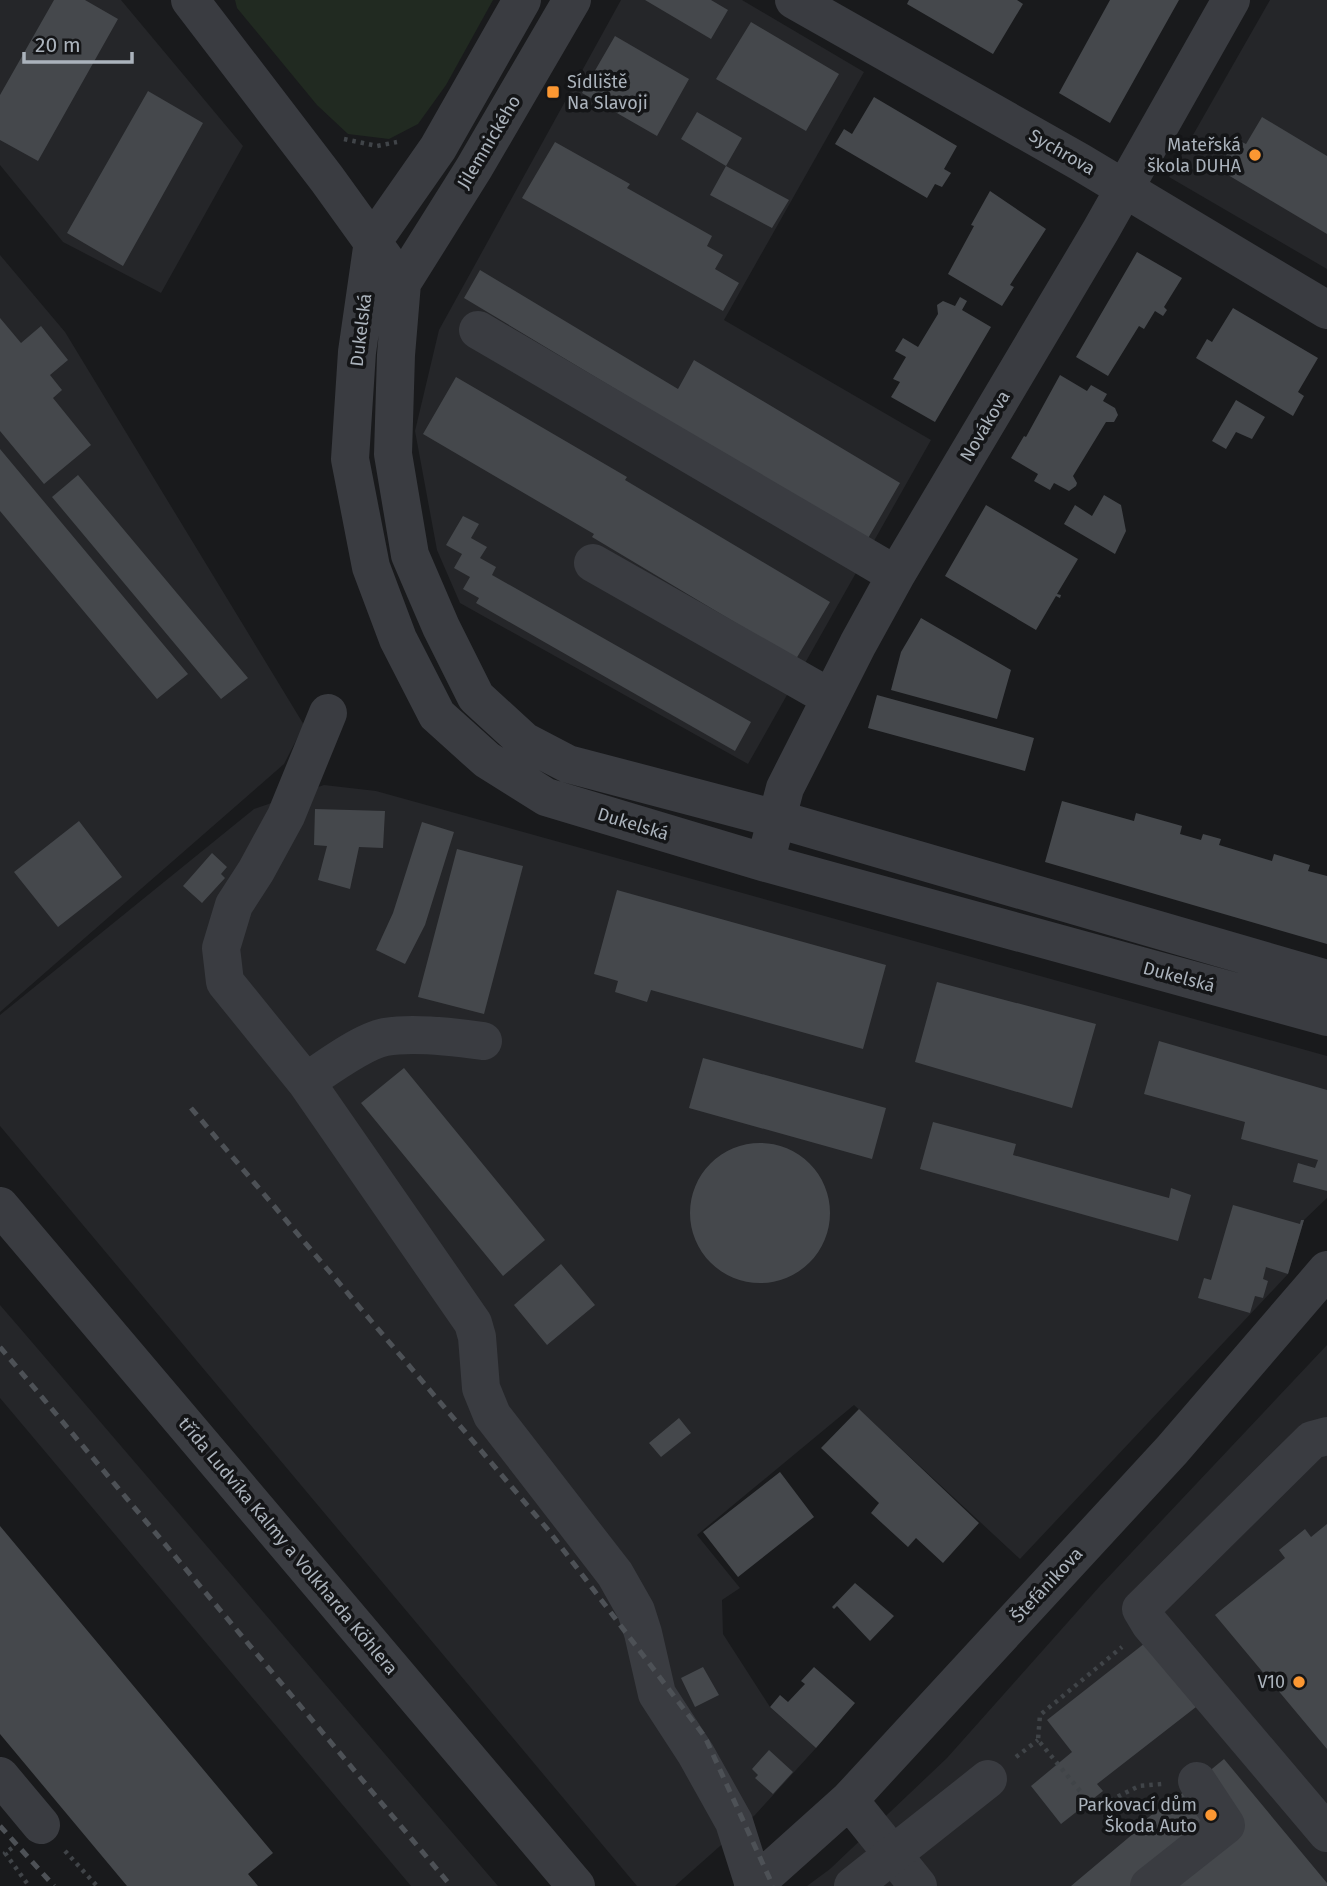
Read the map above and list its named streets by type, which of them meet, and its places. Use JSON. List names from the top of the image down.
{
  "streets": {
    "street": [
      "Jilemnického",
      "Sychrova",
      "Dukelská",
      "Novákova",
      "třída Ludvíka Kalmy a Volkharda Köhlera",
      "Štefánikova"
    ]
  },
  "crossings": [
    ["Jilemnického", "Dukelská"],
    ["Sychrova", "Novákova"],
    ["Dukelská", "Novákova"]
  ],
  "places": {
    "transit": ["Sídliště Na Slavoji"],
    "other": ["Mateřská škola DUHA", "V10", "Parkovací dům Škoda Auto"]
  },
  "scale_bar": "20 m"
}
